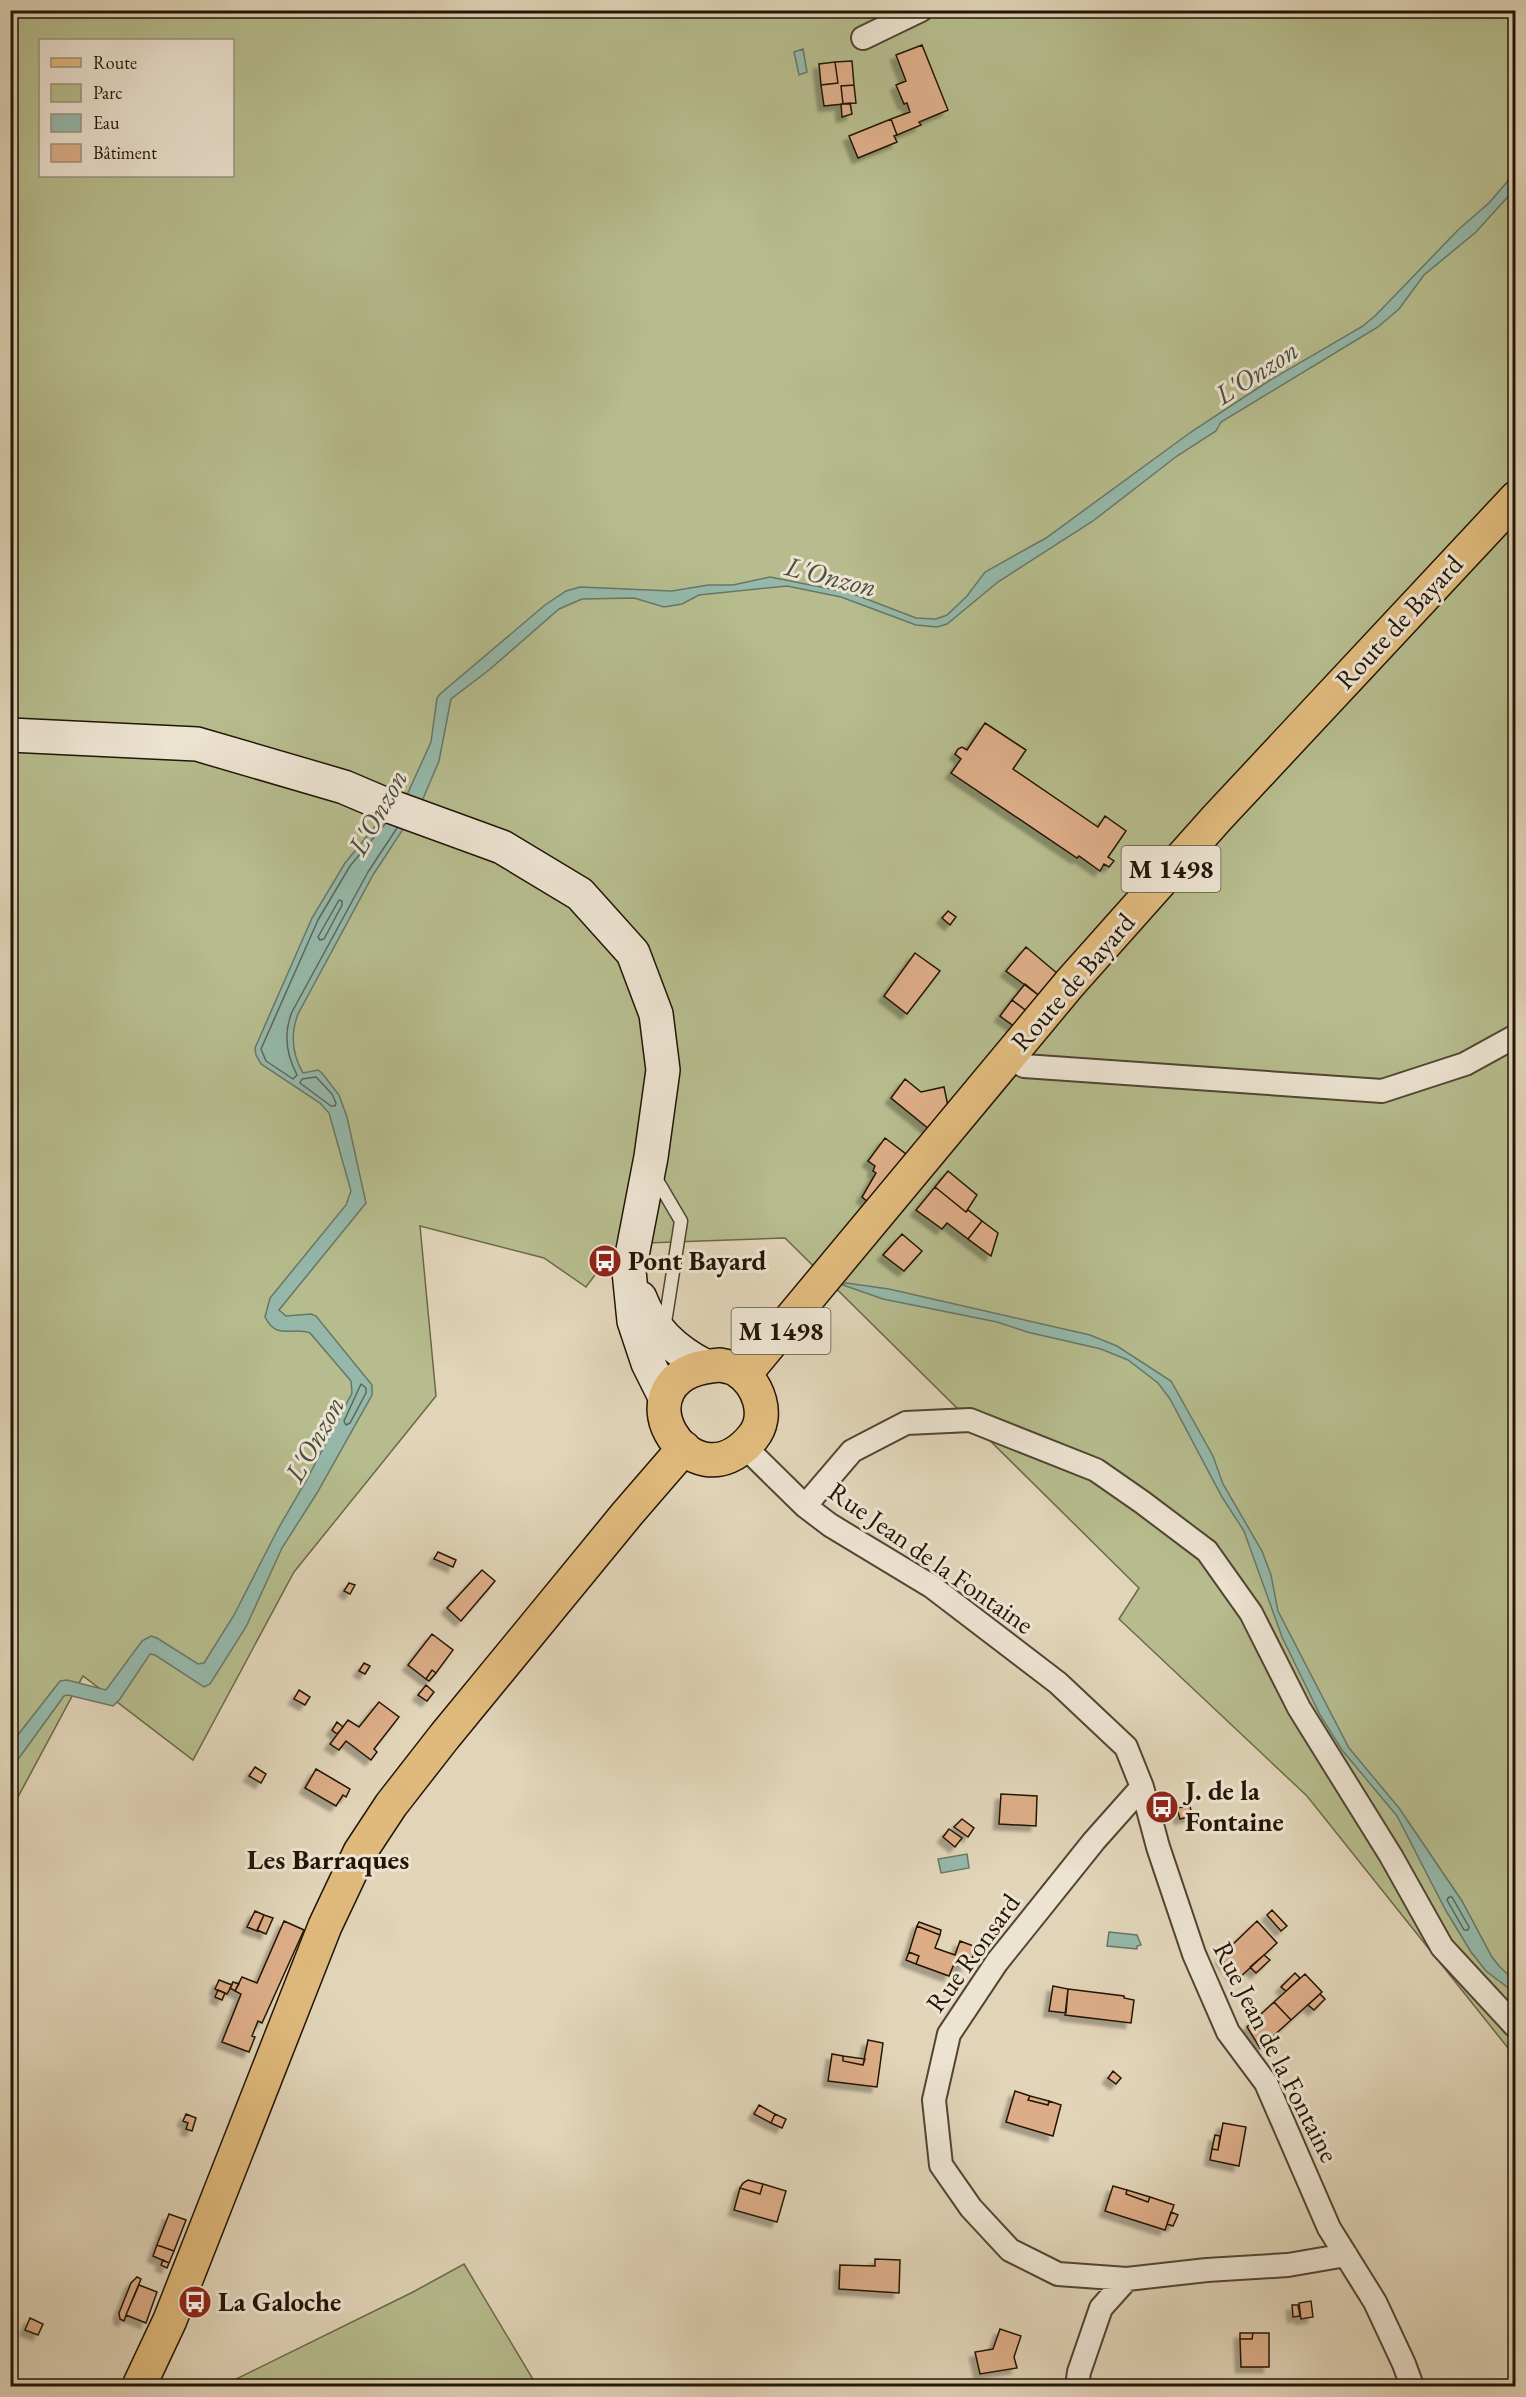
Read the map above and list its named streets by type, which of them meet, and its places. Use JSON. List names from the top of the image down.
{
  "streets": {
    "main road": ["Route de Bayard", "M 1498"],
    "street": ["Rue Jean de la Fontaine", "Rue Ronsard"]
  },
  "crossings": [
    ["Route de Bayard", "M 1498"],
    ["Route de Bayard", "Rue Jean de la Fontaine"],
    ["M 1498", "Rue Jean de la Fontaine"],
    ["Rue Jean de la Fontaine", "Rue Ronsard"]
  ],
  "districts": ["Les Barraques"],
  "water": ["L'Onzon"],
  "places": {
    "bus stop": ["Pont Bayard", "J. de la Fontaine", "La Galoche"]
  },
  "legend": [
    "Route",
    "Parc",
    "Eau",
    "Bâtiment"
  ]
}
